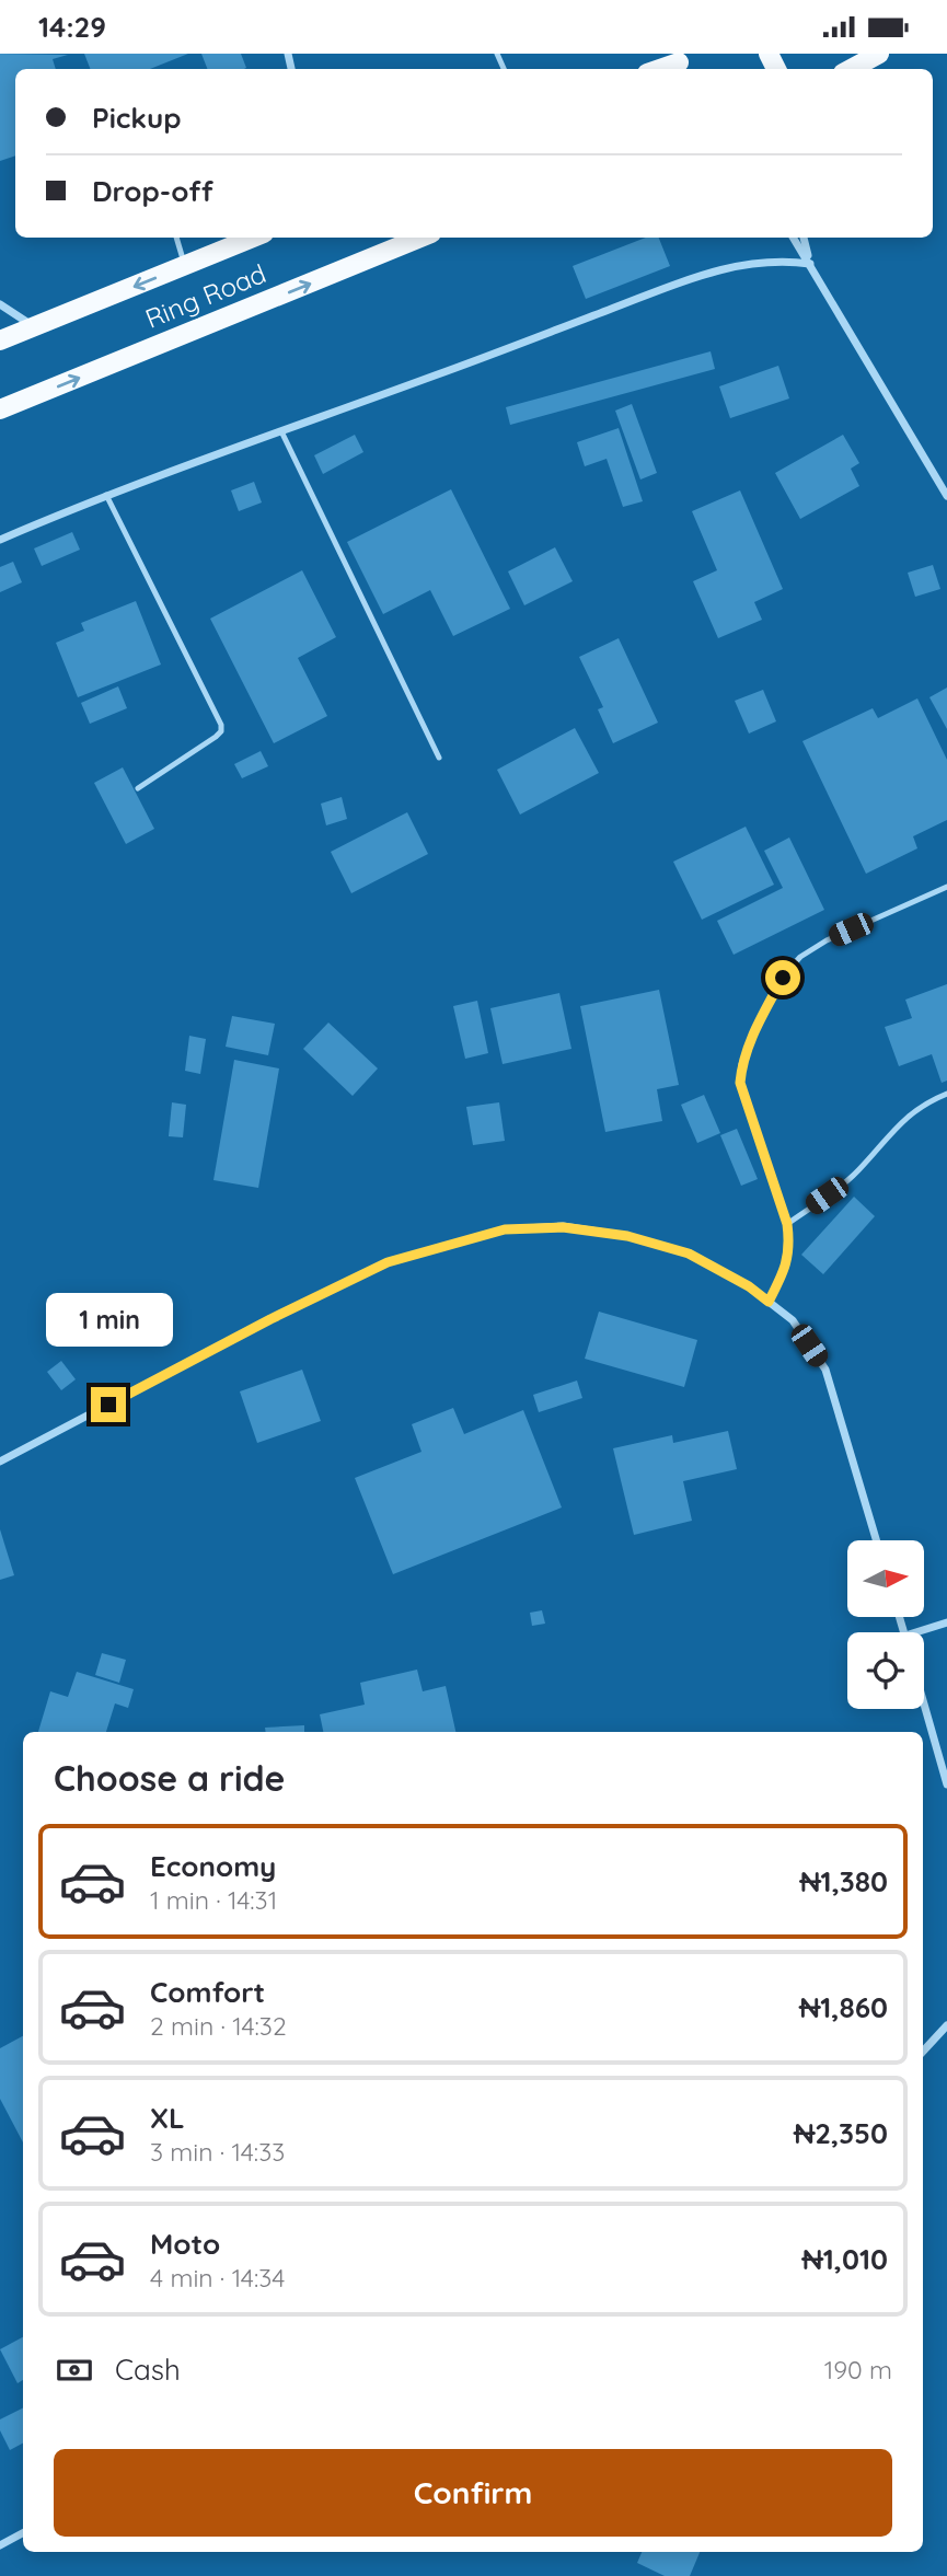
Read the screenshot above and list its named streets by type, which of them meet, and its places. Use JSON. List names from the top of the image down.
{
  "streets": {
    "main road": ["Ring Road"]
  },
  "north": "right",
  "page": {
    "status": "14:29",
    "banner": ["Pickup", "Drop-off"],
    "bubble": "1 min",
    "heading": "Choose a ride",
    "list": [
      {
        "name": "Economy",
        "note": "1 min · 14:31",
        "value": "₦1,380"
      },
      {
        "name": "Comfort",
        "note": "2 min · 14:32",
        "value": "₦1,860"
      },
      {
        "name": "XL",
        "note": "3 min · 14:33",
        "value": "₦2,350"
      },
      {
        "name": "Moto",
        "note": "4 min · 14:34",
        "value": "₦1,010"
      }
    ],
    "pay": ["Cash", "190 m"],
    "buttons": "Confirm"
  }
}
